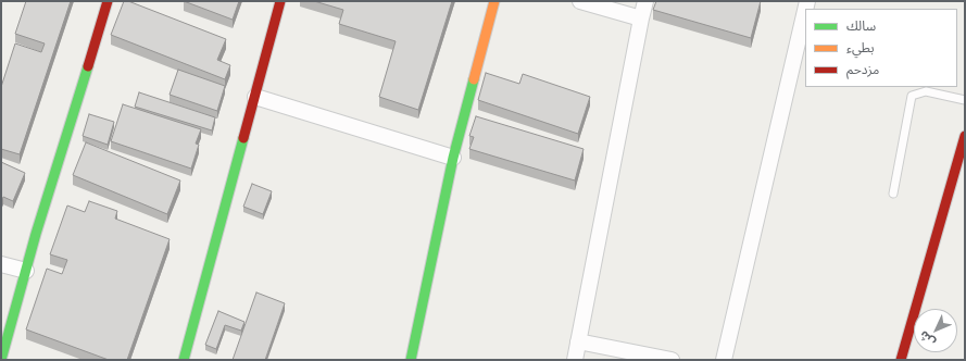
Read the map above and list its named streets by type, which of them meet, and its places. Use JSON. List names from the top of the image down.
{
  "legend": ["سالك", "بطيء", "مزدحم"],
  "north": "bottom left"
}
